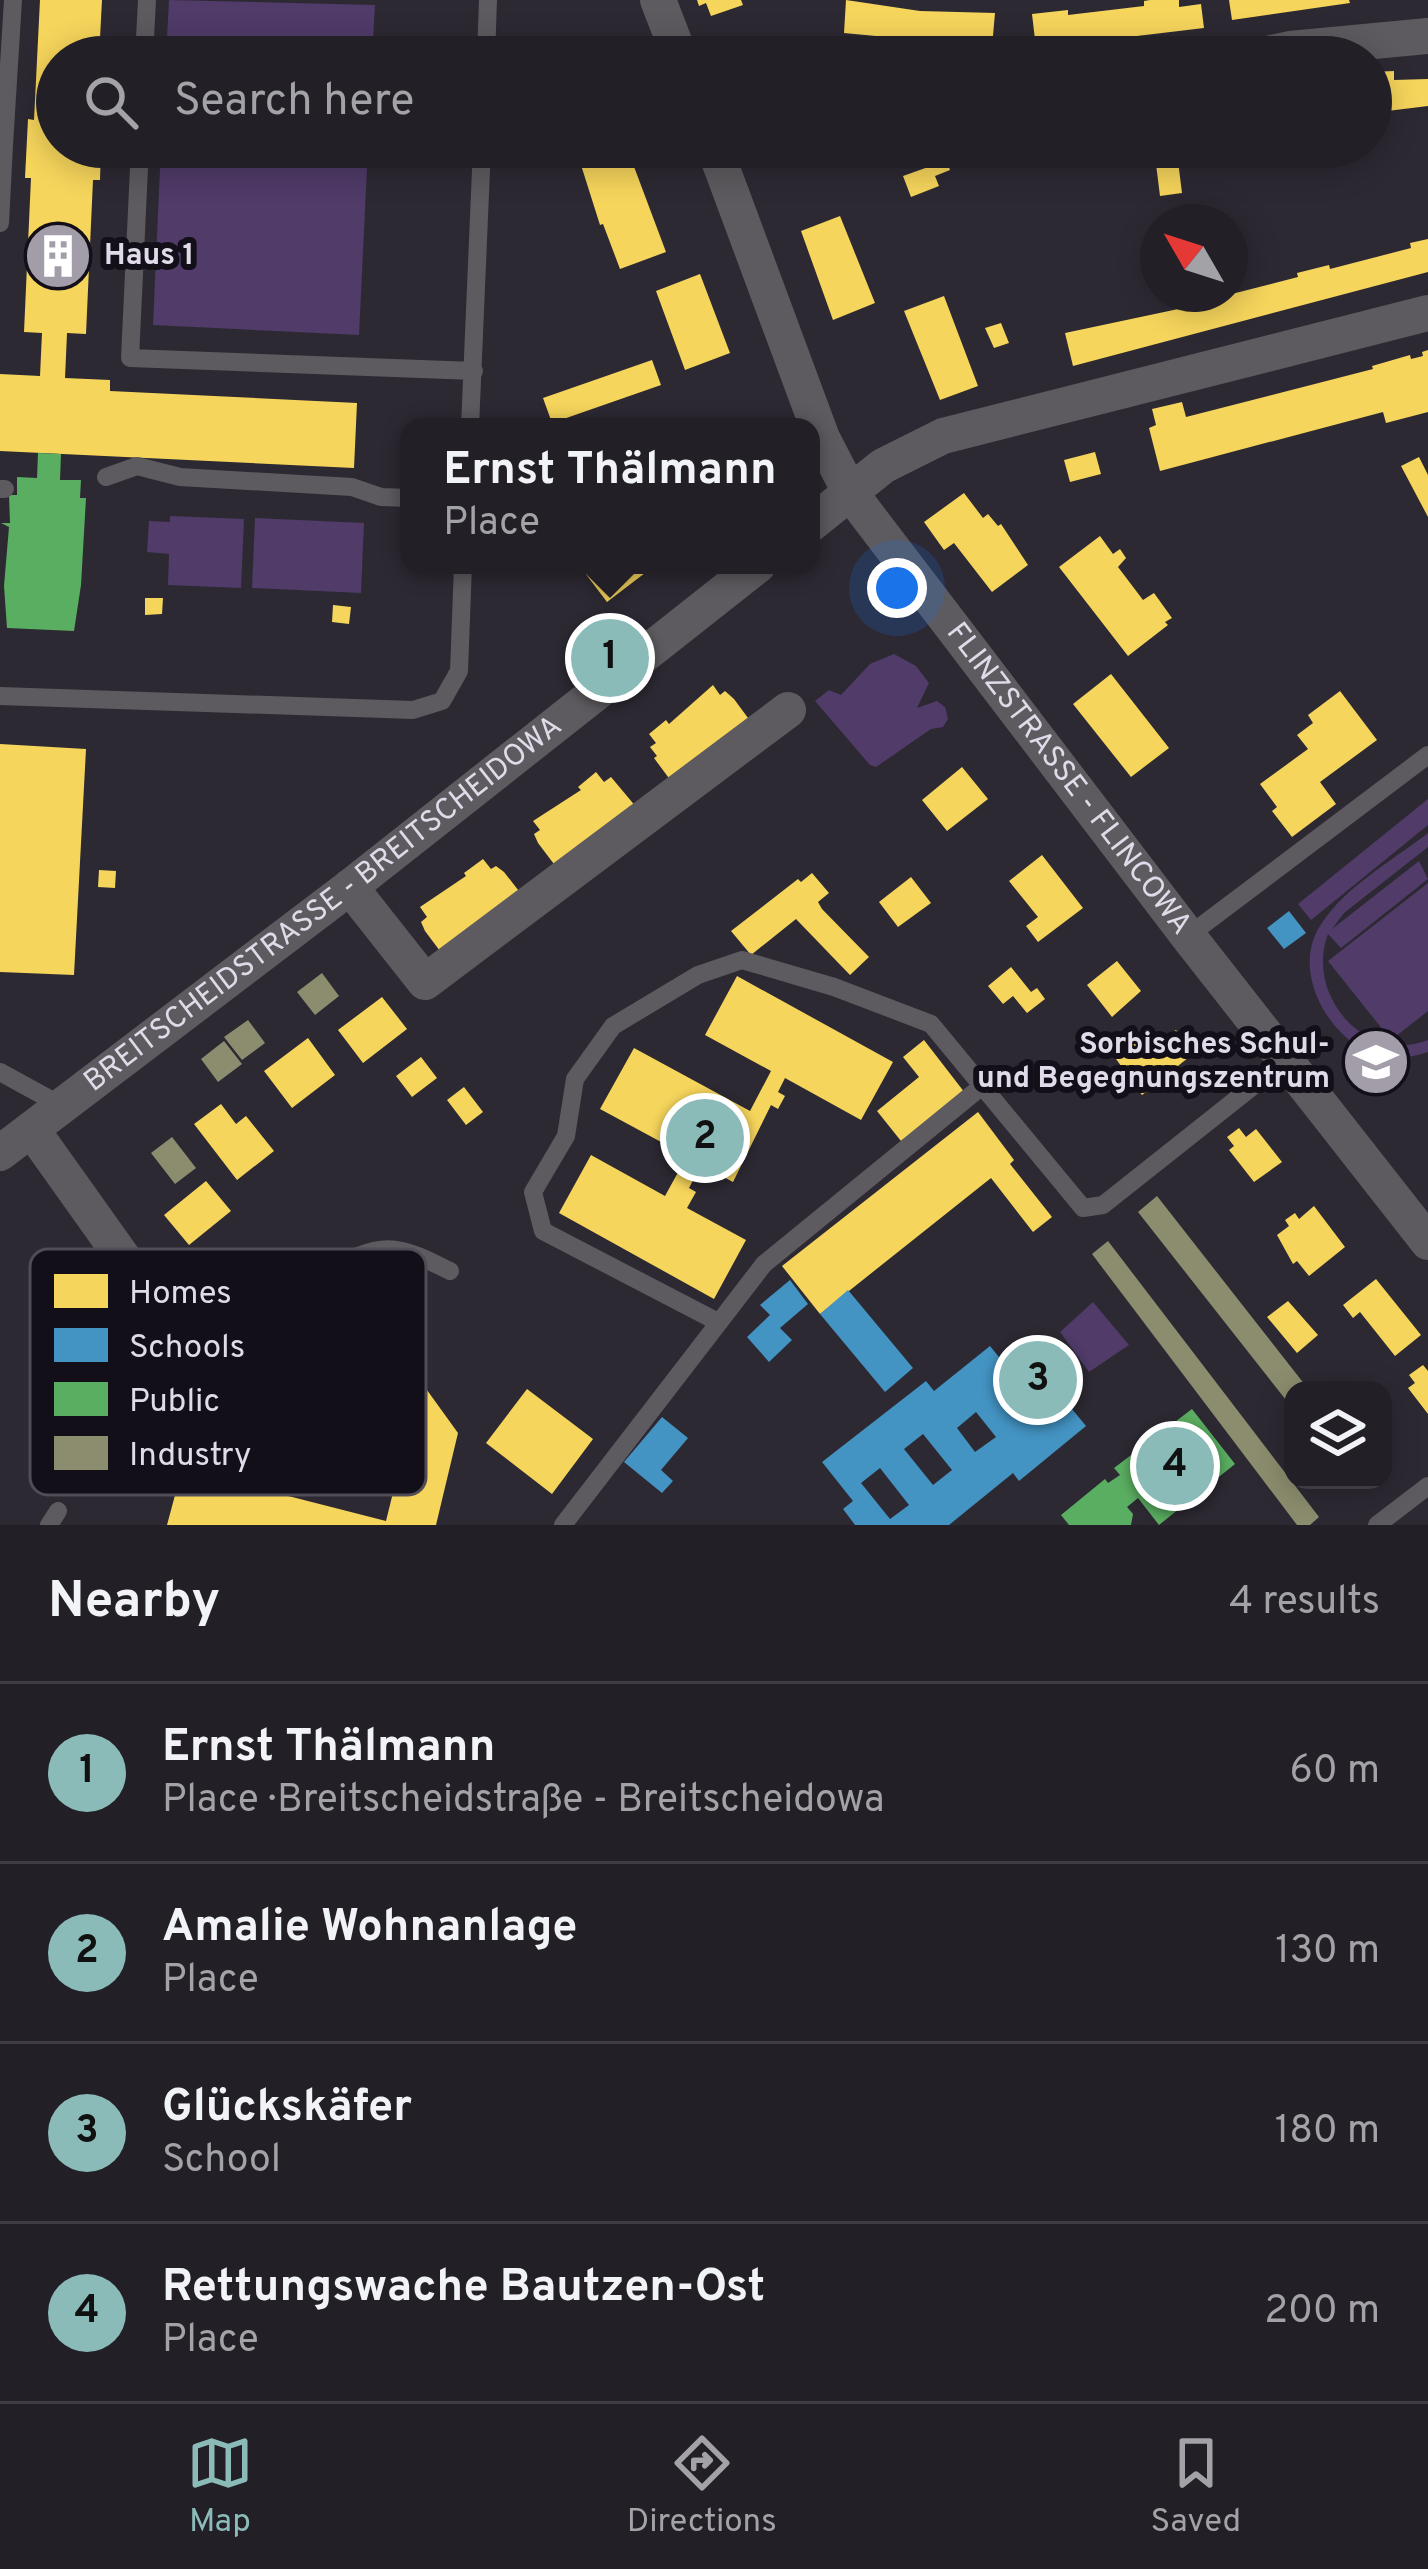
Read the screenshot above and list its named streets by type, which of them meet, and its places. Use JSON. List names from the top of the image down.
{
  "streets": {
    "street": ["FLINZSTRASSE - FLINCOWA", "BREITSCHEIDSTRASSE - BREITSCHEIDOWA"]
  },
  "places": {
    "building": ["Haus 1"],
    "school or university": ["Sorbisches Schul- und Begegnungszentrum"]
  },
  "legend": [
    "Homes",
    "Schools",
    "Public",
    "Industry"
  ],
  "north": "top left",
  "page": {
    "search": "Search here",
    "popup": ["Ernst Thälmann", "Place"],
    "pins": [
      "1",
      "2",
      "3",
      "4"
    ],
    "heading": ["Nearby", "4 results"],
    "list": [
      {
        "mark": "1",
        "name": "Ernst Thälmann",
        "note": "Place · Breitscheidstraße - Breitscheidowa",
        "value": "60 m"
      },
      {
        "mark": "2",
        "name": "Amalie Wohnanlage",
        "note": "Place",
        "value": "130 m"
      },
      {
        "mark": "3",
        "name": "Glückskäfer",
        "note": "School",
        "value": "180 m"
      },
      {
        "mark": "4",
        "name": "Rettungswache Bautzen-Ost",
        "note": "Place",
        "value": "200 m"
      }
    ],
    "nav": ["Map", "Directions", "Saved"]
  }
}
